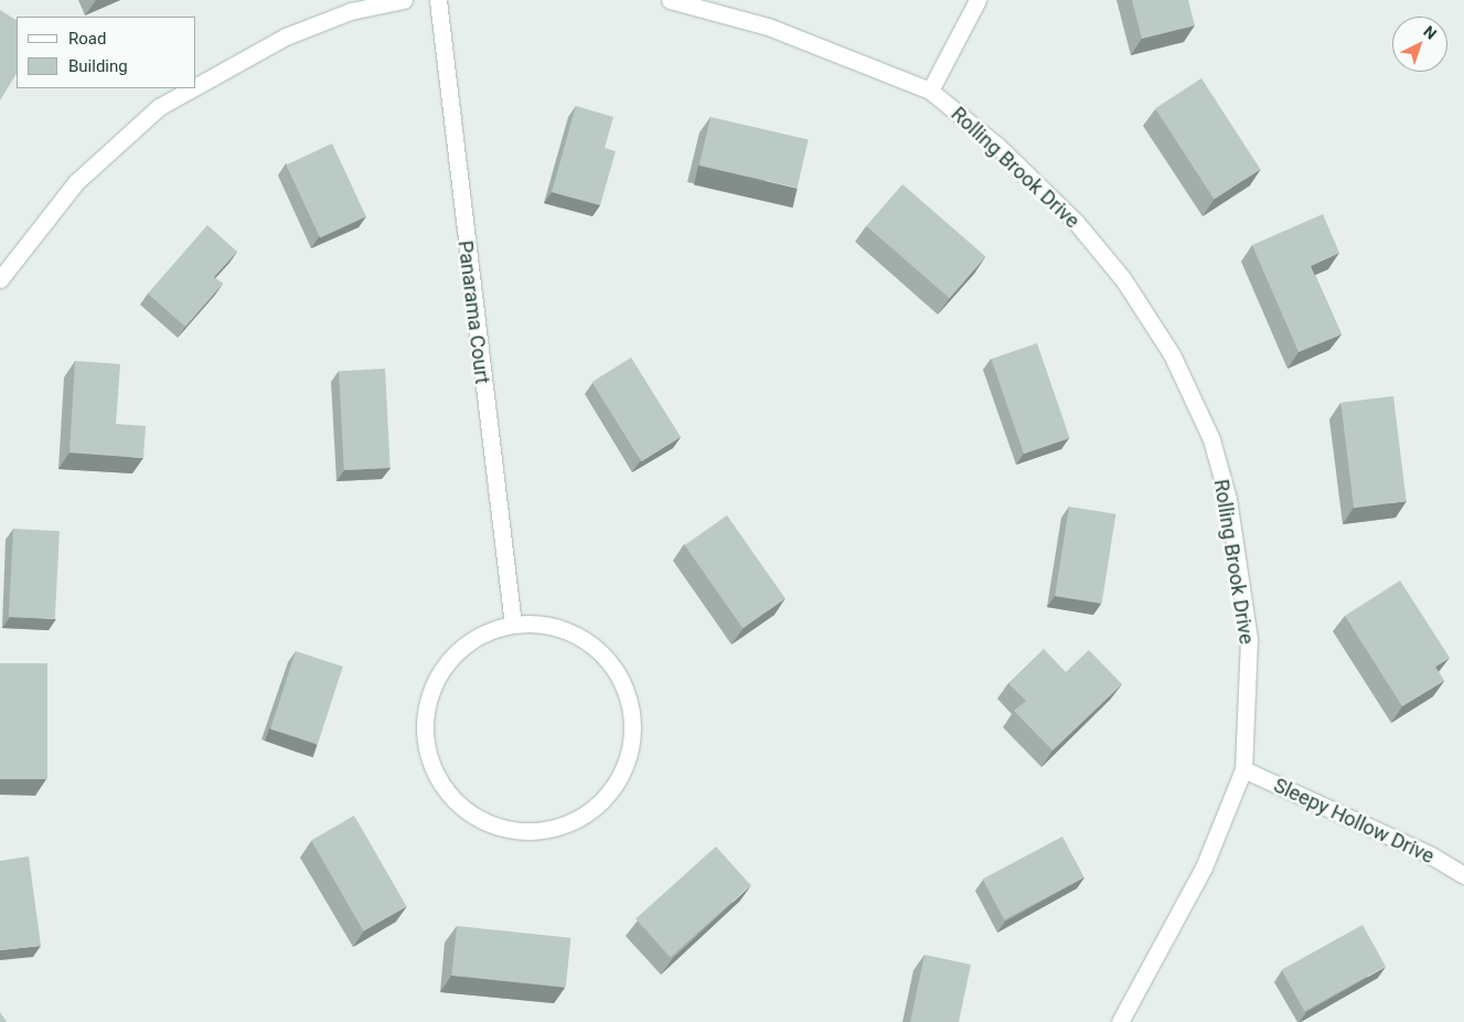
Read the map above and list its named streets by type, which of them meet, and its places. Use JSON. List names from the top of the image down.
{
  "streets": {
    "street": ["Rolling Brook Drive", "Panarama Court", "Sleepy Hollow Drive"]
  },
  "crossings": [
    ["Rolling Brook Drive", "Sleepy Hollow Drive"]
  ],
  "legend": ["Road", "Building"],
  "north": "top right"
}
